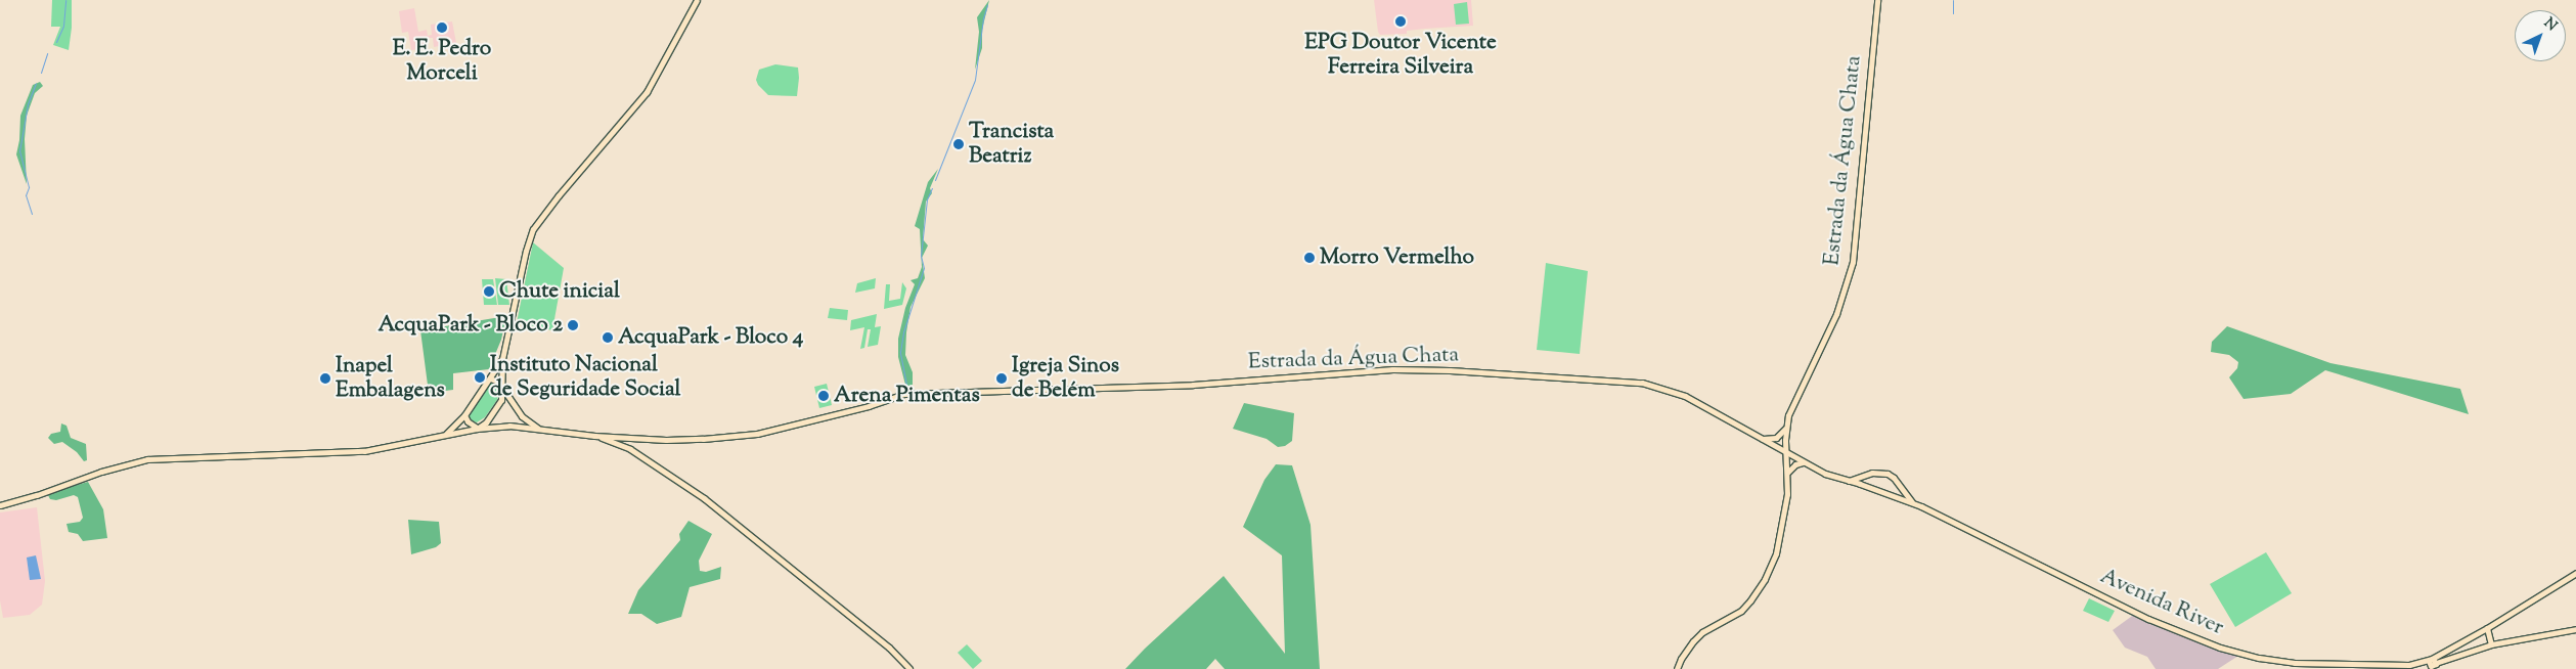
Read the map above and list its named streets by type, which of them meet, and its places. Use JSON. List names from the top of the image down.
{
  "streets": {
    "street": ["Estrada da Água Chata", "Avenida River"]
  },
  "crossings": [
    ["Estrada da Água Chata", "Avenida River"]
  ],
  "places": [
    "EPG Doutor Vicente Ferreira Silveira",
    "E. E. Pedro Morceli",
    "Trancista Beatriz",
    "Morro Vermelho",
    "Chute inicial",
    "AcquaPark - Bloco 2",
    "AcquaPark - Bloco 4",
    "Instituto Nacional de Seguridade Social",
    "Inapel Embalagens",
    "Igreja Sinos de Belém",
    "Arena Pimentas"
  ],
  "north": "top right"
}
